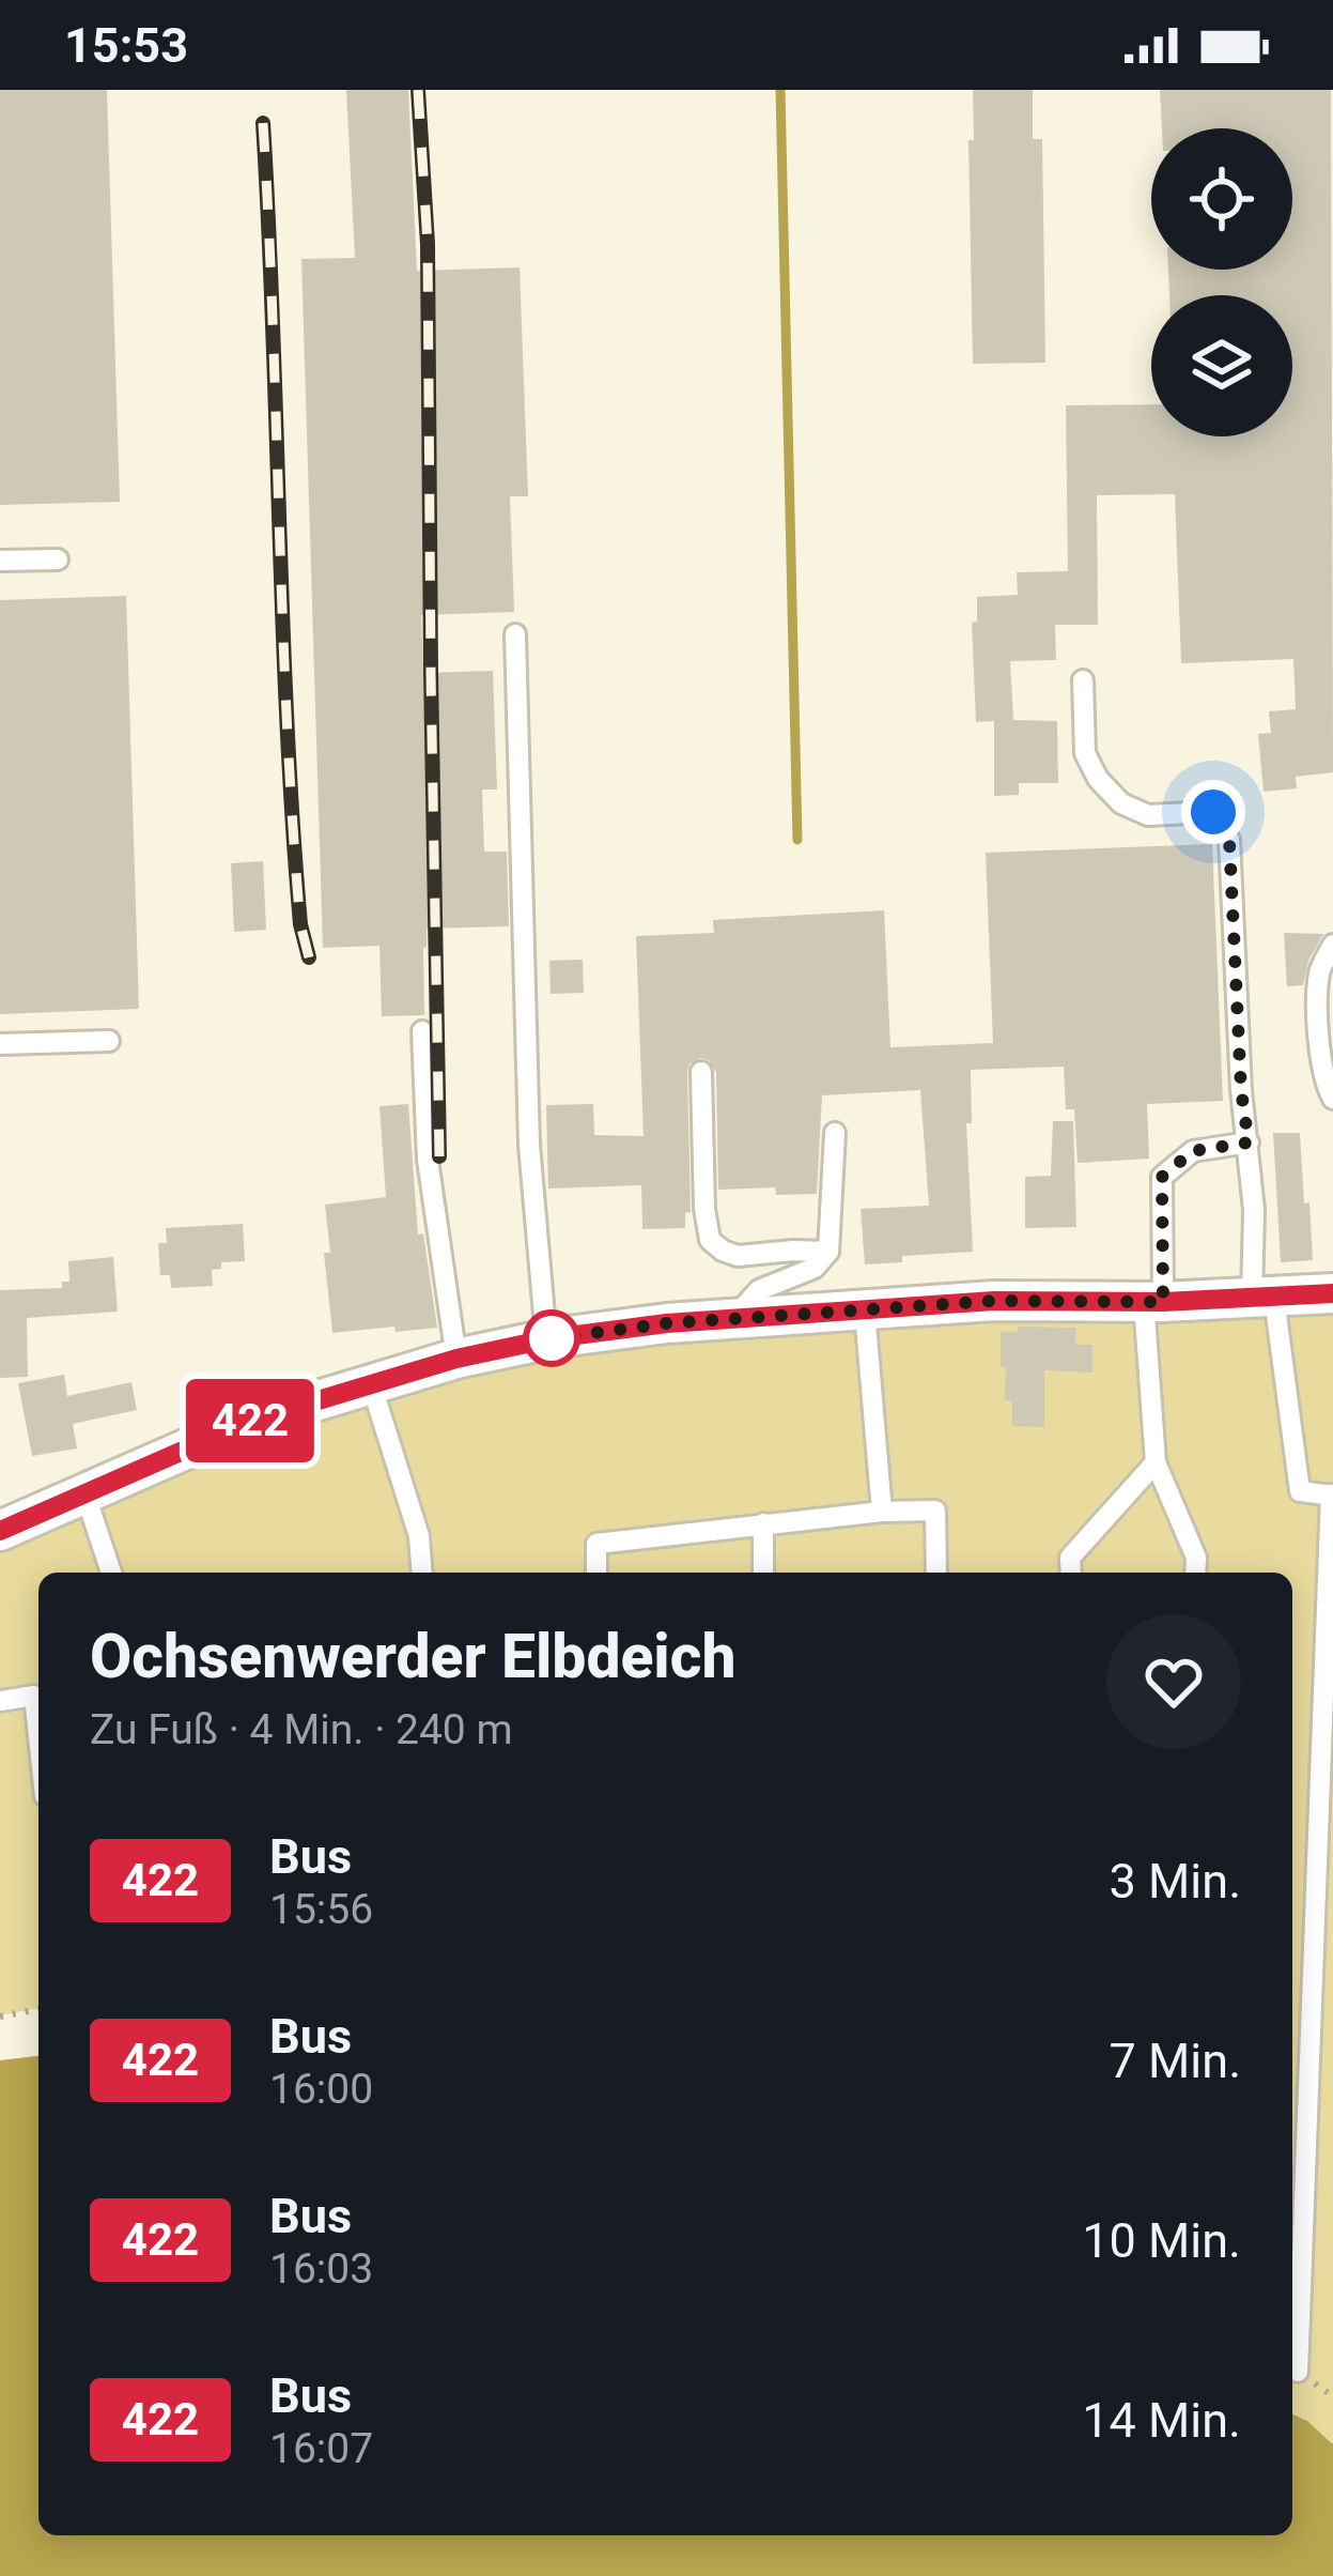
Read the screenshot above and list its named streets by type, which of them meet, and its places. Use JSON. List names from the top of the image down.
{
  "lines": ["bus line 422"],
  "page": {
    "status": "15:53",
    "on_map": "422",
    "heading": ["Ochsenwerder Elbdeich", "Zu Fuß · 4 Min. · 240 m"],
    "list": [
      {
        "mark": "422",
        "name": "Bus",
        "note": "15:56",
        "value": "3 Min."
      },
      {
        "mark": "422",
        "name": "Bus",
        "note": "16:00",
        "value": "7 Min."
      },
      {
        "mark": "422",
        "name": "Bus",
        "note": "16:03",
        "value": "10 Min."
      },
      {
        "mark": "422",
        "name": "Bus",
        "note": "16:07",
        "value": "14 Min."
      }
    ]
  }
}
